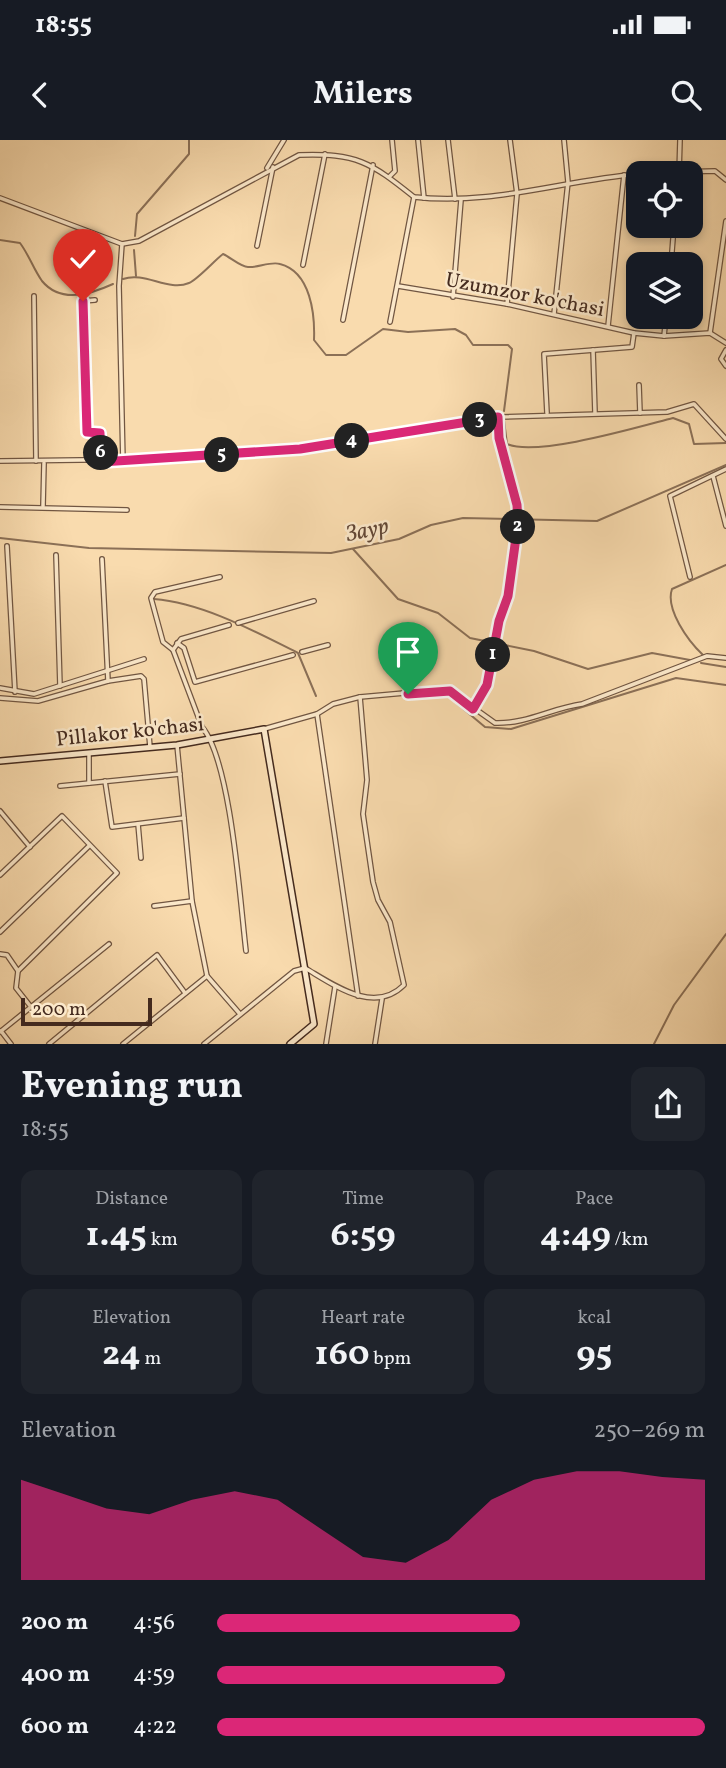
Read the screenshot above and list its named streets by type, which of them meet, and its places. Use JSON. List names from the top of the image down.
{
  "streets": {
    "street": ["Uzumzor ko'chasi", "Pillakor ko'chasi"]
  },
  "water": ["Заур"],
  "scale_bar": "200 m",
  "page": {
    "status": "18:55",
    "header": "Milers",
    "pins": [
      "3",
      "4",
      "6",
      "5",
      "2",
      "1"
    ],
    "scale": "200 m",
    "heading": ["Evening run", "18:55"],
    "stats": [
      ["Distance", "1.45 km"],
      ["Time", "6:59"],
      ["Pace", "4:49 /km"],
      ["Elevation", "24 m"],
      ["Heart rate", "160 bpm"],
      ["kcal", "95"]
    ],
    "chart": ["Elevation", "250–269 m"],
    "list": [
      {
        "name": "200 m",
        "note": "4:56"
      },
      {
        "name": "400 m",
        "note": "4:59"
      },
      {
        "name": "600 m",
        "note": "4:22"
      }
    ]
  }
}
